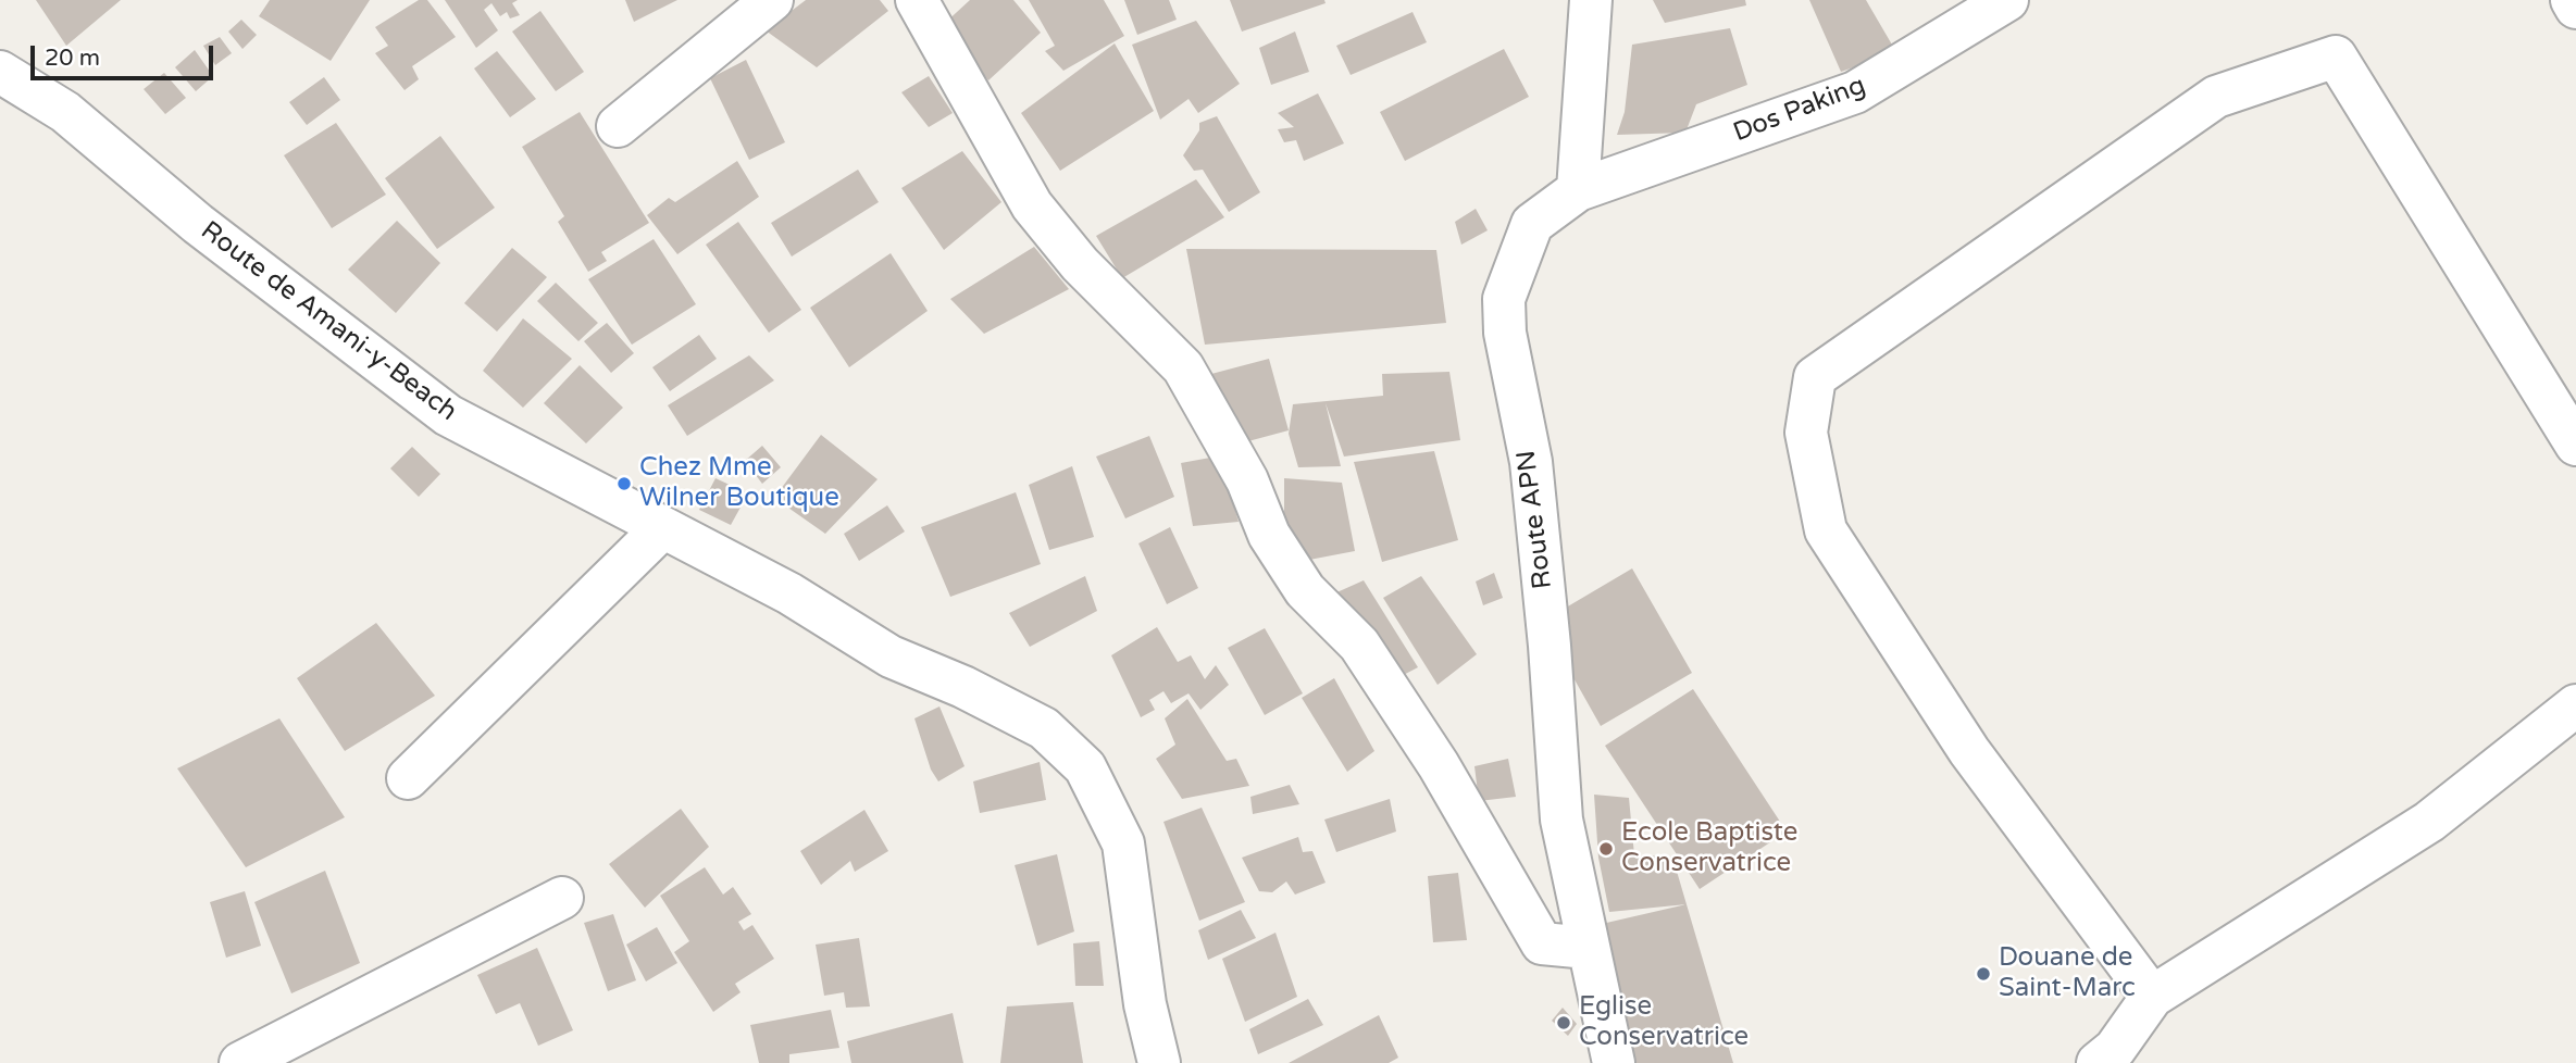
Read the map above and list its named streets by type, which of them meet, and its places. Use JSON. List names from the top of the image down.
{
  "streets": {
    "street": ["Dos Paking", "Route de Amani-y-Beach", "Route APN"]
  },
  "crossings": [
    ["Dos Paking", "Route APN"]
  ],
  "places": [
    "Chez Mme Wilner Boutique",
    "Ecole Baptiste Conservatrice",
    "Douane de Saint-Marc",
    "Eglise Conservatrice"
  ],
  "scale_bar": "20 m"
}
